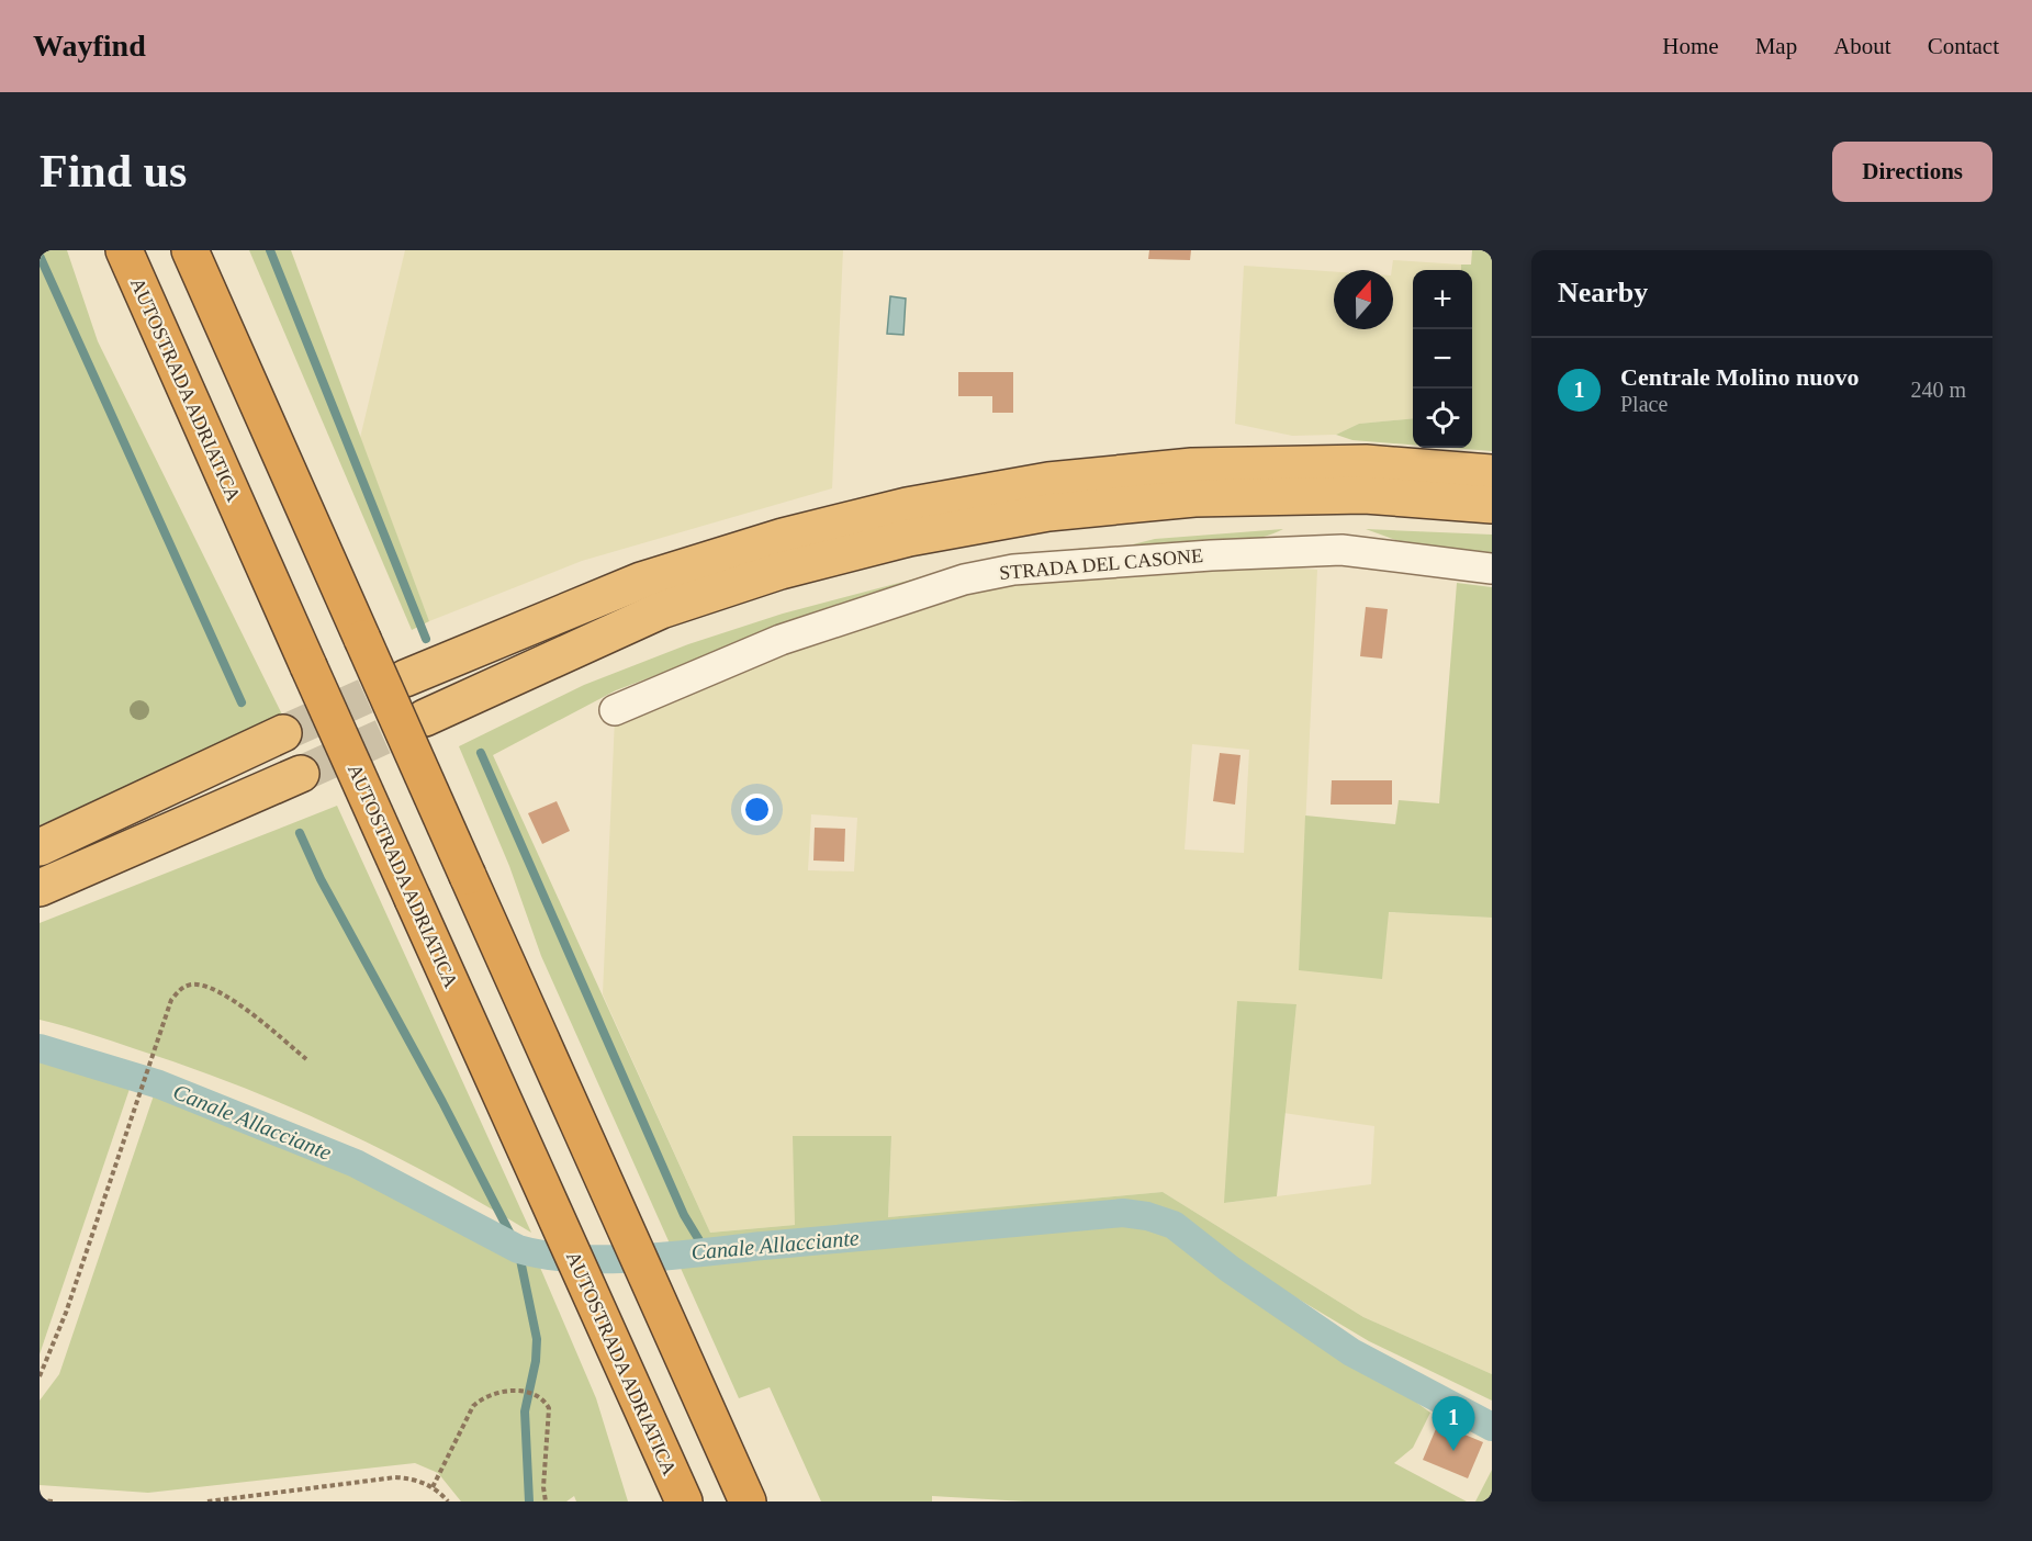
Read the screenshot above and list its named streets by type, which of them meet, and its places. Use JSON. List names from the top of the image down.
{
  "streets": {
    "highway": ["AUTOSTRADA ADRIATICA"],
    "street": ["STRADA DEL CASONE"]
  },
  "water": ["Canale Allacciante"],
  "north": "top",
  "page": {
    "header": "Wayfind",
    "nav": [
      "Home",
      "Map",
      "About",
      "Contact"
    ],
    "buttons": "Directions",
    "title": "Find us",
    "heading": "Nearby",
    "map_buttons": ["+", "−"],
    "list": [
      {
        "mark": "1",
        "name": "Centrale Molino nuovo",
        "note": "Place",
        "value": "240 m"
      }
    ],
    "pins": "1"
  }
}
